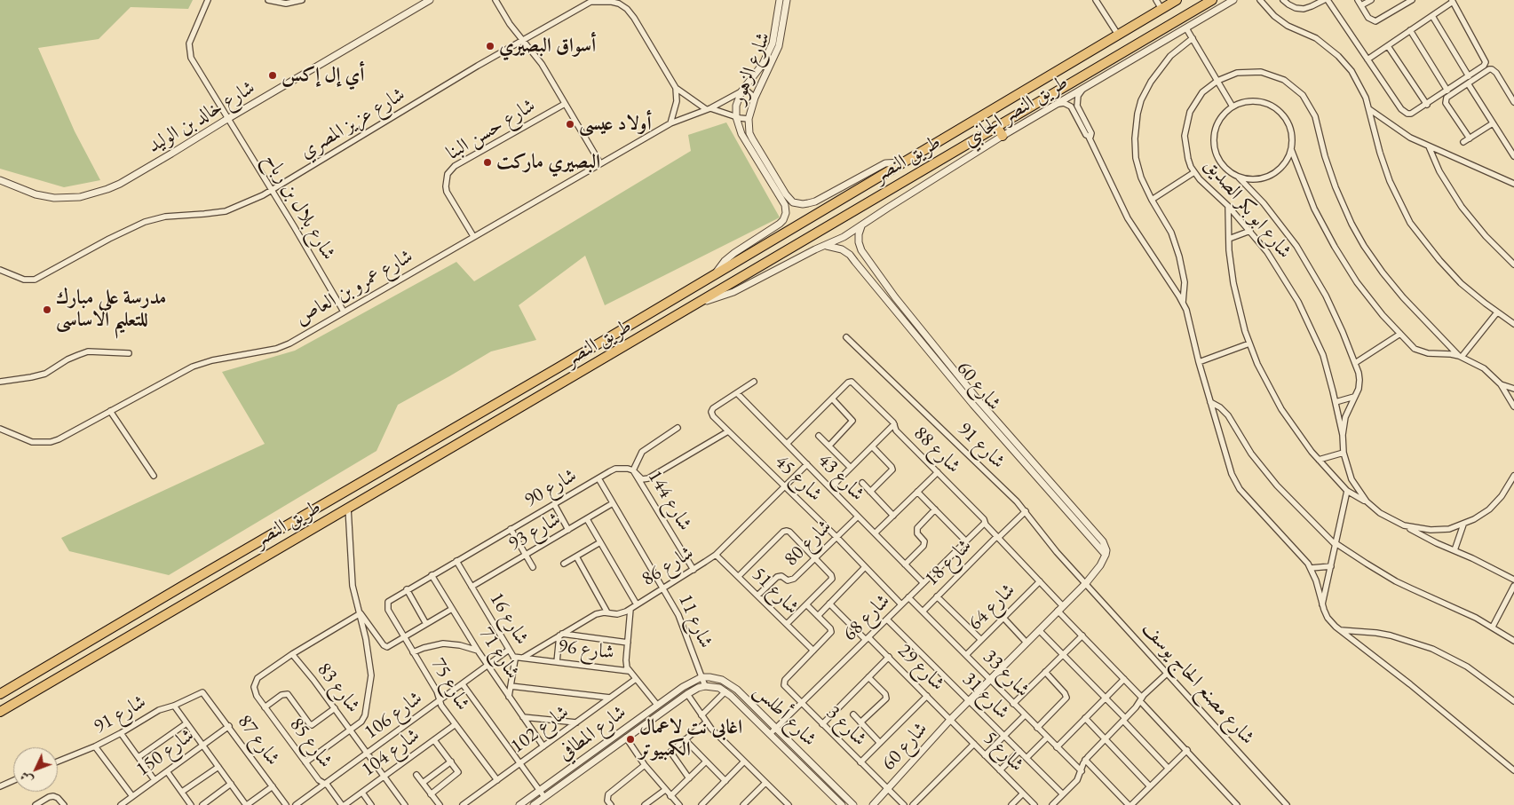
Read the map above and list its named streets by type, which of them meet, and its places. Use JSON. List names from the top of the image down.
{
  "streets": {
    "highway": ["طريق النصر"],
    "street": [
      "شارع الزهور",
      "طريق النصر الجانبي",
      "شارع خالد بن الوليد",
      "شارع عزيز المصري",
      "شارع حسن البنا",
      "شارع بلال بن رباح",
      "شارع ابو بكر الصديق",
      "شارع عمرو بن العاص",
      "شارع 60",
      "شارع 91",
      "شارع 88",
      "شارع 43",
      "شارع 45",
      "شارع 90",
      "شارع 144",
      "شارع 93",
      "شارع 80",
      "شارع 18",
      "شارع 86",
      "شارع 51",
      "شارع 64",
      "شارع 68",
      "شارع 16",
      "شارع 11",
      "شارع 96",
      "شارع 71",
      "شارع 29",
      "شارع 33",
      "شارع مصنع الحاج يوسف",
      "شارع 75",
      "شارع 83",
      "شارع 31",
      "شارع 106",
      "شارع أطلس",
      "شارع 3",
      "شارع 102",
      "شارع المطافي",
      "شارع 87",
      "شارع 85",
      "شارع 5",
      "شارع 150",
      "شارع 104"
    ]
  },
  "crossings": [
    ["شارع الزهور", "طريق النصر"],
    ["شارع الزهور", "شارع عمرو بن العاص"],
    ["طريق النصر الجانبي", "طريق النصر"],
    ["طريق النصر الجانبي", "شارع 60"],
    ["شارع خالد بن الوليد", "شارع بلال بن رباح"],
    ["شارع عزيز المصري", "شارع بلال بن رباح"],
    ["شارع عزيز المصري", "شارع عمرو بن العاص"],
    ["شارع حسن البنا", "شارع عمرو بن العاص"],
    ["شارع بلال بن رباح", "شارع عمرو بن العاص"],
    ["شارع 60", "شارع 91"],
    ["شارع 60", "شارع 88"],
    ["شارع 60", "شارع 29"],
    ["شارع 60", "شارع 33"],
    ["شارع 60", "شارع مصنع الحاج يوسف"],
    ["شارع 60", "شارع 31"],
    ["شارع 60", "شارع 3"],
    ["شارع 60", "شارع 5"],
    ["شارع 91", "شارع 18"],
    ["شارع 91", "شارع مصنع الحاج يوسف"],
    ["شارع 91", "شارع 87"],
    ["شارع 88", "شارع 43"],
    ["شارع 88", "شارع 18"],
    ["شارع 88", "شارع 64"],
    ["شارع 88", "شارع 68"],
    ["شارع 43", "شارع 45"],
    ["شارع 43", "شارع 80"],
    ["شارع 43", "شارع 86"],
    ["شارع 43", "شارع 68"],
    ["شارع 45", "شارع 90"],
    ["شارع 45", "شارع 80"],
    ["شارع 45", "شارع 86"],
    ["شارع 45", "شارع 68"],
    ["شارع 90", "شارع 144"],
    ["شارع 90", "شارع 16"],
    ["شارع 90", "شارع 11"],
    ["شارع 90", "شارع 71"],
    ["شارع 90", "شارع 75"],
    ["شارع 144", "شارع 86"],
    ["شارع 93", "شارع 16"],
    ["شارع 93", "شارع 11"],
    ["شارع 80", "شارع 51"],
    ["شارع 18", "شارع 33"],
    ["شارع 86", "شارع 51"],
    ["شارع 86", "شارع 11"],
    ["شارع 86", "شارع 96"],
    ["شارع 51", "شارع 3"],
    ["شارع 64", "شارع 33"],
    ["شارع 68", "شارع 29"],
    ["شارع 68", "شارع 33"],
    ["شارع 68", "شارع 31"],
    ["شارع 68", "شارع أطلس"],
    ["شارع 68", "شارع 3"],
    ["شارع 16", "شارع 96"],
    ["شارع 16", "شارع 71"],
    ["شارع 16", "شارع 106"],
    ["شارع 11", "شارع أطلس"],
    ["شارع 11", "شارع المطافي"],
    ["شارع 71", "شارع 106"],
    ["شارع 71", "شارع 102"],
    ["شارع 29", "شارع 5"],
    ["شارع 75", "شارع 106"],
    ["شارع 75", "شارع 102"],
    ["شارع 75", "شارع 104"],
    ["شارع 83", "شارع 106"],
    ["شارع 83", "شارع 85"],
    ["شارع 83", "شارع 104"],
    ["شارع 106", "شارع 85"],
    ["شارع أطلس", "شارع المطافي"],
    ["شارع 87", "شارع 150"],
    ["شارع 85", "شارع 104"]
  ],
  "places": [
    "أسواق البصيري",
    "أي إل إكس",
    "أولاد عيسى",
    "البصيري ماركت",
    "مدرسة على مبارك للتعليم الاساسى",
    "اغابى نت لاعمال الكمبيوتر"
  ],
  "north": "bottom left"
}
